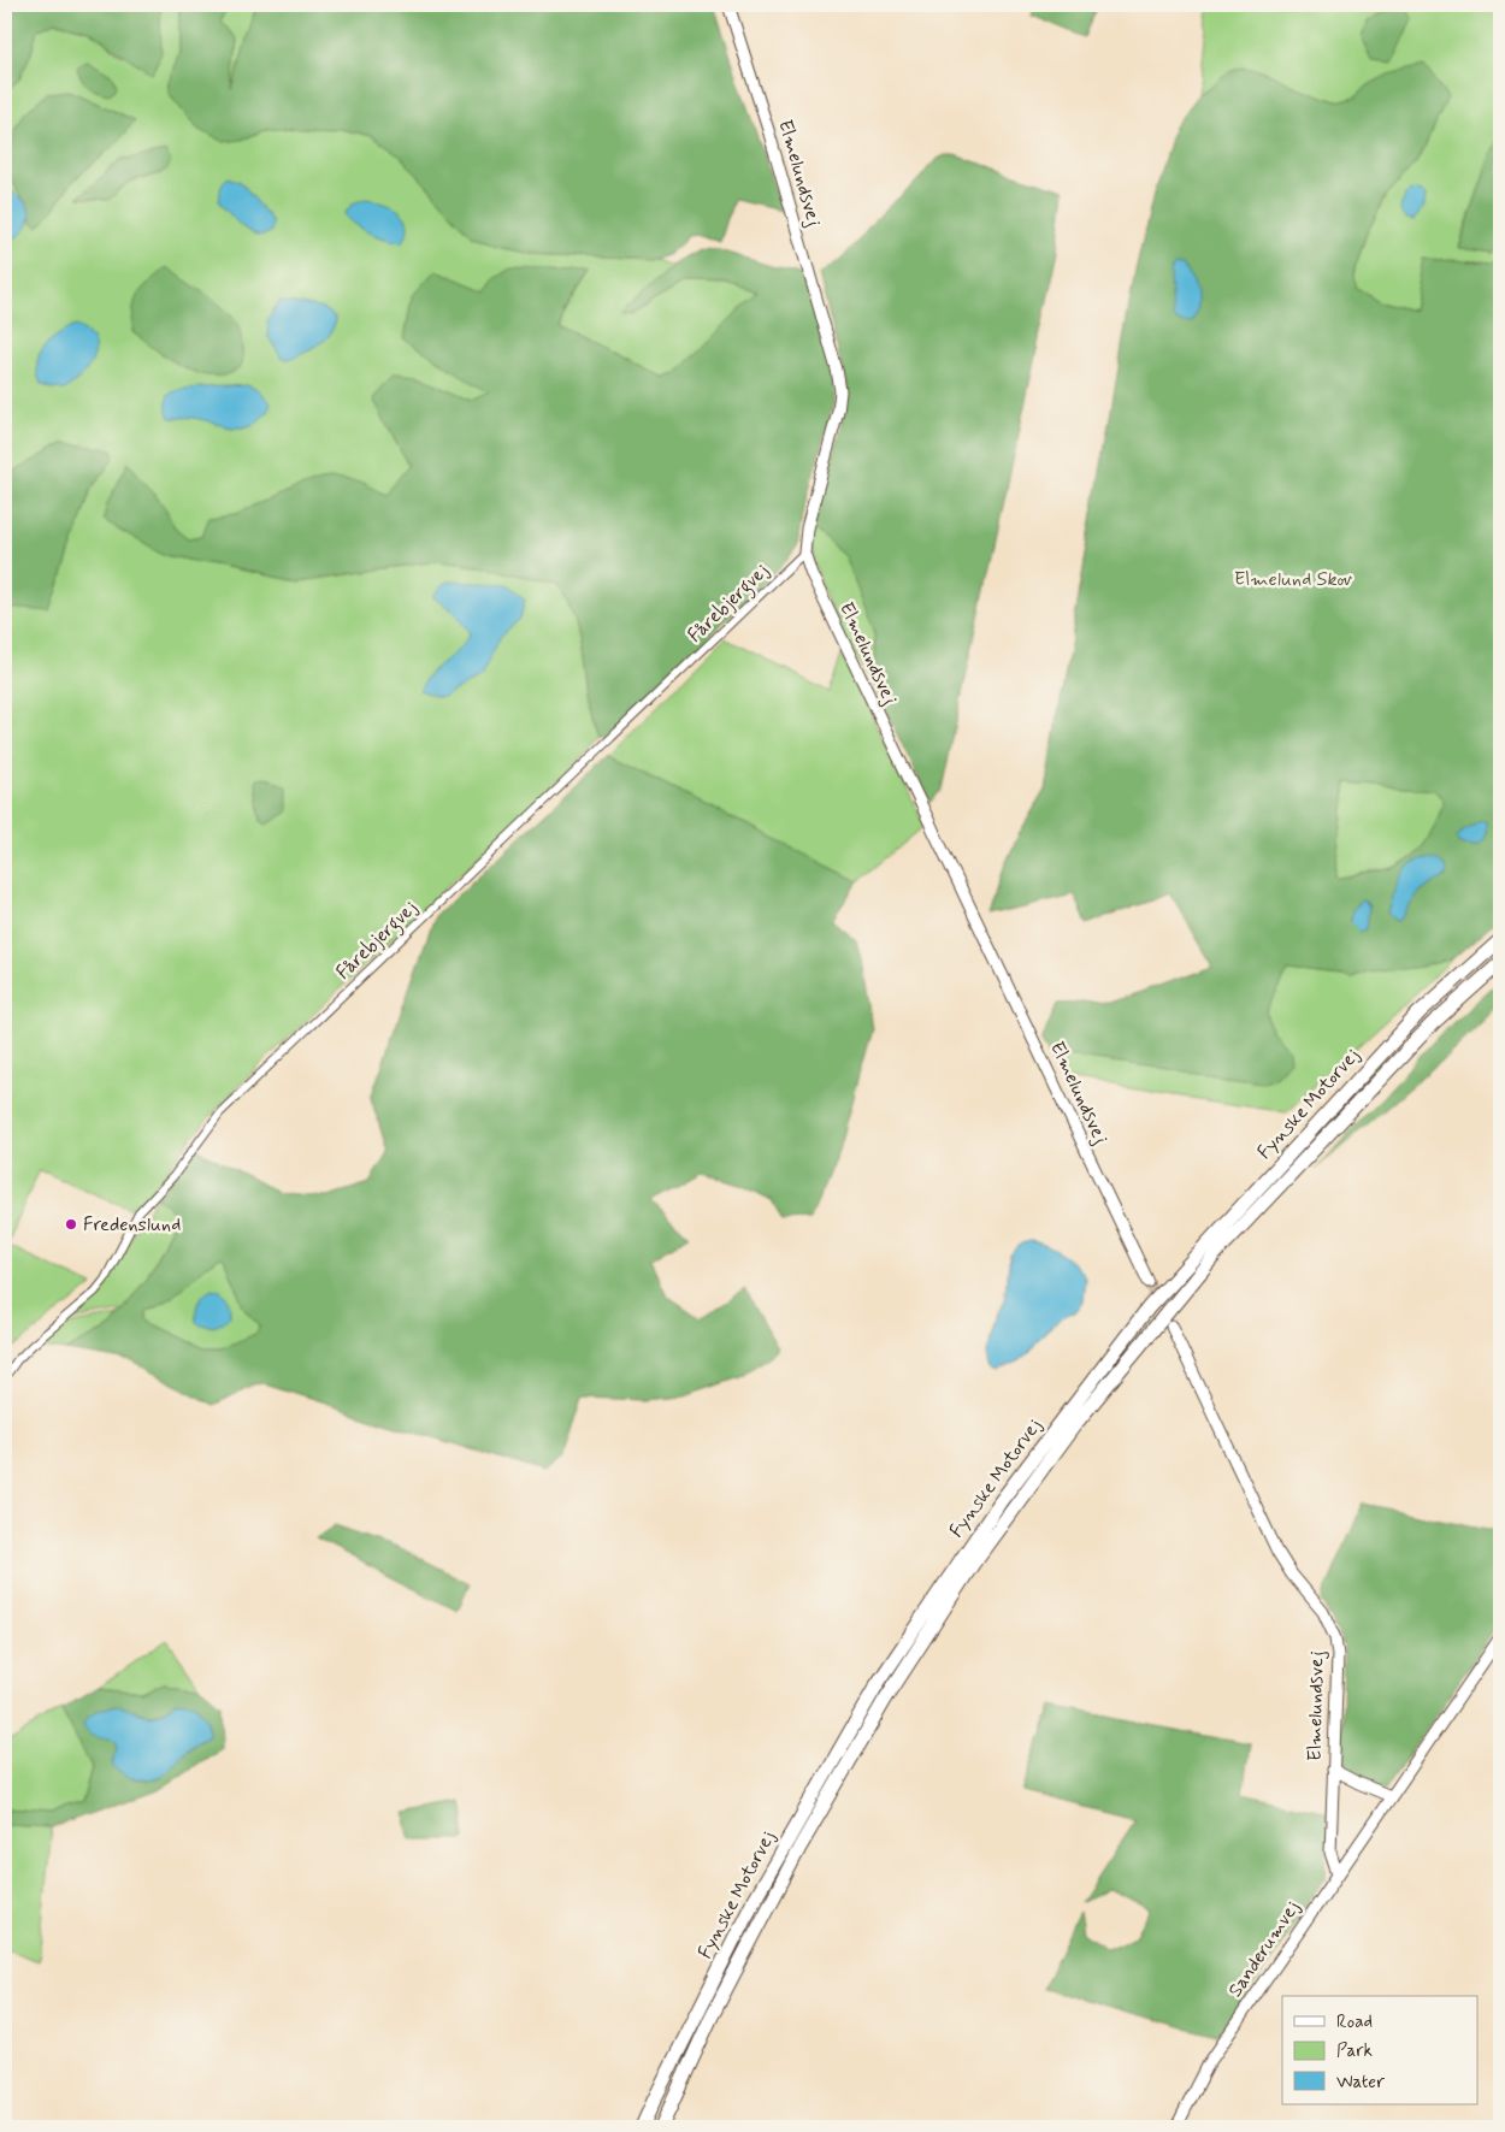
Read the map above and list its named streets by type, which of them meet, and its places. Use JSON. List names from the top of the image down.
{
  "streets": {
    "highway": ["Fynske Motorvej"],
    "street": ["Elmelundsvej", "Fårebjergvej", "Sanderumvej"]
  },
  "crossings": [
    ["Elmelundsvej", "Fårebjergvej"],
    ["Elmelundsvej", "Sanderumvej"]
  ],
  "parks": ["Elmelund Skov"],
  "places": ["Fredenslund"],
  "legend": ["Road", "Park", "Water"]
}
